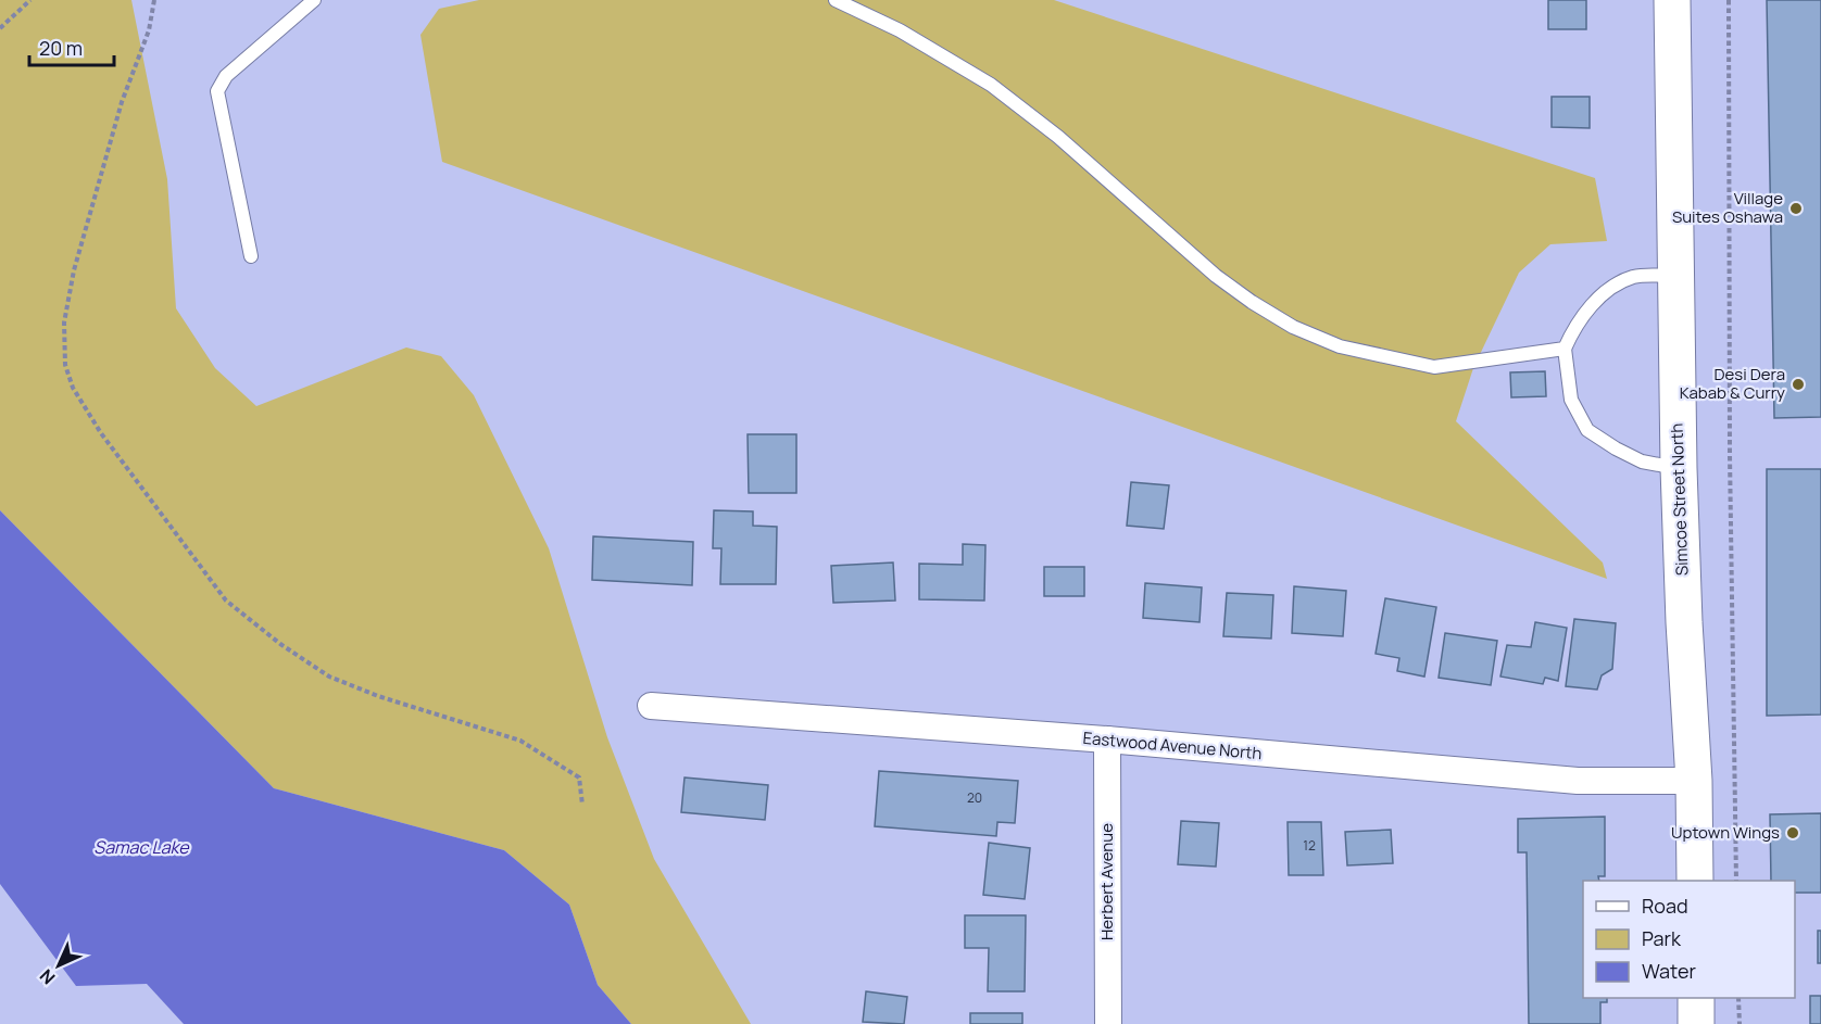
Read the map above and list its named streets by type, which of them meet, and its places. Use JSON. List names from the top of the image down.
{
  "streets": {
    "main road": ["Simcoe Street North"],
    "street": ["Eastwood Avenue North", "Herbert Avenue"]
  },
  "crossings": [
    ["Simcoe Street North", "Eastwood Avenue North"],
    ["Eastwood Avenue North", "Herbert Avenue"]
  ],
  "water": ["Samac Lake"],
  "places": ["Village Suites Oshawa", "Desi Dera Kabab & Curry", "Uptown Wings"],
  "house_numbers": ["20", "12"],
  "legend": ["Road", "Park", "Water"],
  "scale_bar": "20 m",
  "north": "bottom left"
}
